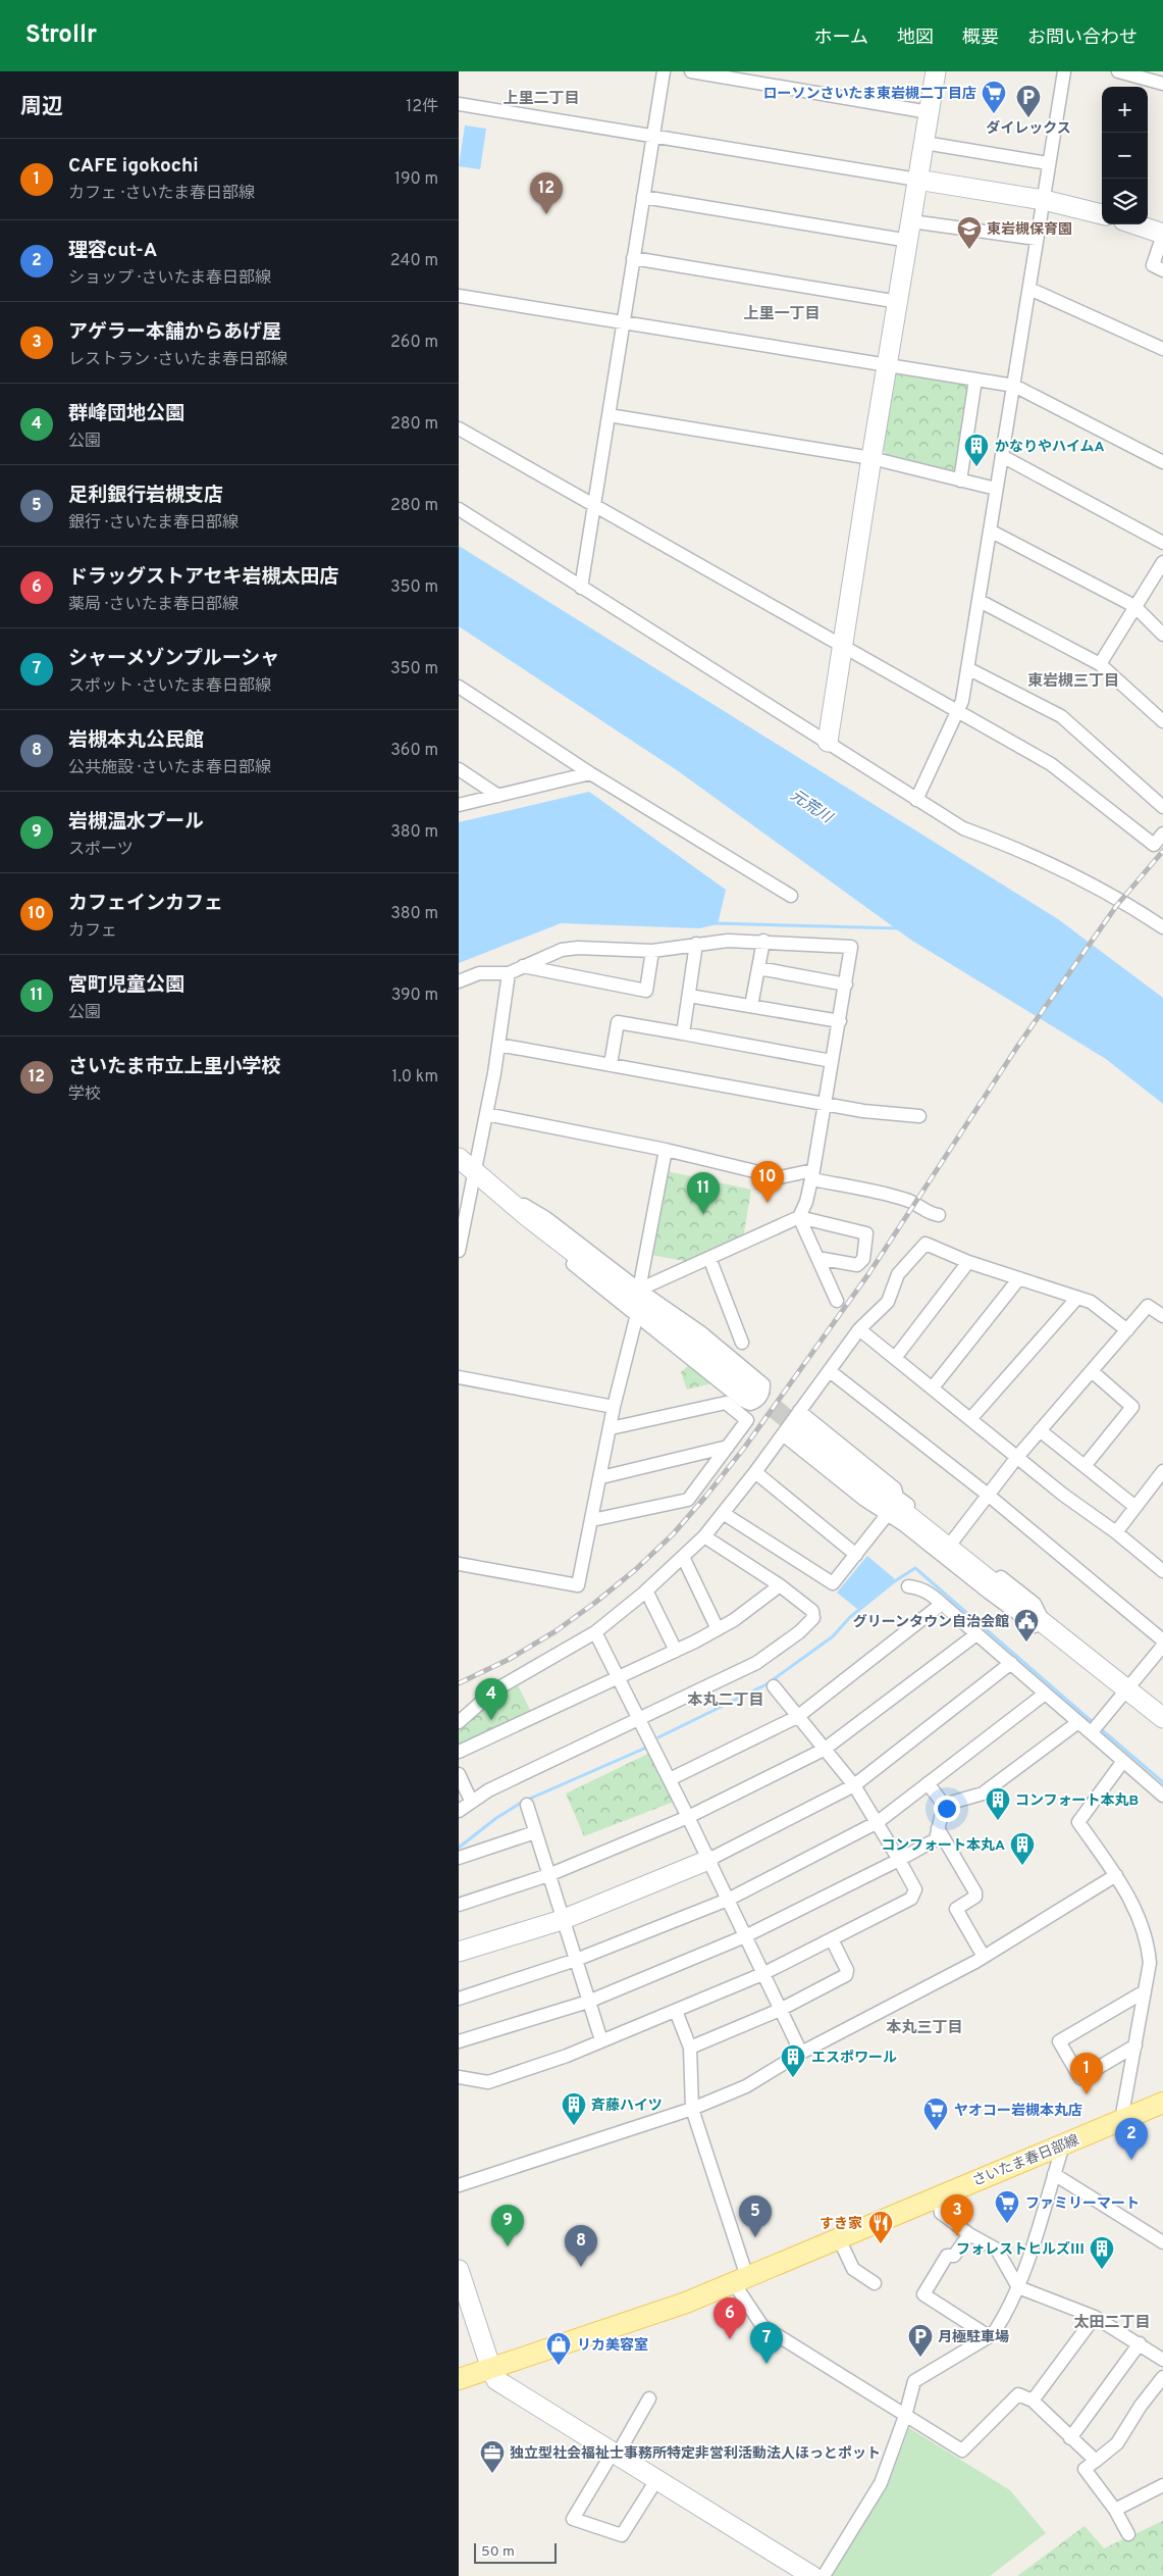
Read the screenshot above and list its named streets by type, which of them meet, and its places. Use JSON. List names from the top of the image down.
{
  "streets": {
    "main road": ["さいたま春日部線"]
  },
  "districts": [
    "上里二丁目",
    "上里一丁目",
    "東岩槻三丁目",
    "本丸二丁目",
    "本丸三丁目",
    "太田二丁目"
  ],
  "water": ["元荒川"],
  "places": {
    "supermarket": ["ローソンさいたま東岩槻二丁目店", "ヤオコー岩槻本丸店", "ファミリーマート"],
    "parking": ["ダイレックス", "月極駐車場"],
    "school or university": ["東岩槻保育園"],
    "building": [
      "かなりやハイムA",
      "コンフォート本丸B",
      "コンフォート本丸A",
      "エスポワール",
      "斉藤ハイツ",
      "フォレストヒルズⅢ"
    ],
    "public building": ["グリーンタウン自治会館"],
    "restaurant": ["すき家"],
    "shop": ["リカ美容室"],
    "office": ["独立型社会福祉士事務所特定非営利活動法人ほっとポット"]
  },
  "scale_bar": "50 m",
  "page": {
    "header": "Strollr",
    "nav": [
      "ホーム",
      "地図",
      "概要",
      "お問い合わせ"
    ],
    "heading": ["周辺", "12件"],
    "map_buttons": ["+", "−"],
    "list": [
      {
        "mark": "1",
        "name": "CAFE igokochi",
        "note": "カフェ · さいたま春日部線",
        "value": "190 m"
      },
      {
        "mark": "2",
        "name": "理容cut-A",
        "note": "ショップ · さいたま春日部線",
        "value": "240 m"
      },
      {
        "mark": "3",
        "name": "アゲラー本舗からあげ屋",
        "note": "レストラン · さいたま春日部線",
        "value": "260 m"
      },
      {
        "mark": "4",
        "name": "群峰団地公園",
        "note": "公園",
        "value": "280 m"
      },
      {
        "mark": "5",
        "name": "足利銀行岩槻支店",
        "note": "銀行 · さいたま春日部線",
        "value": "280 m"
      },
      {
        "mark": "6",
        "name": "ドラッグストアセキ岩槻太田店",
        "note": "薬局 · さいたま春日部線",
        "value": "350 m"
      },
      {
        "mark": "7",
        "name": "シャーメゾンプルーシャ",
        "note": "スポット · さいたま春日部線",
        "value": "350 m"
      },
      {
        "mark": "8",
        "name": "岩槻本丸公民館",
        "note": "公共施設 · さいたま春日部線",
        "value": "360 m"
      },
      {
        "mark": "9",
        "name": "岩槻温水プール",
        "note": "スポーツ",
        "value": "380 m"
      },
      {
        "mark": "10",
        "name": "カフェインカフェ",
        "note": "カフェ",
        "value": "380 m"
      },
      {
        "mark": "11",
        "name": "宮町児童公園",
        "note": "公園",
        "value": "390 m"
      },
      {
        "mark": "12",
        "name": "さいたま市立上里小学校",
        "note": "学校",
        "value": "1.0 km"
      }
    ],
    "pins": [
      "12",
      "10",
      "11",
      "4",
      "1",
      "2",
      "3",
      "5",
      "9",
      "8",
      "6",
      "7"
    ],
    "scale": "50 m"
  }
}
